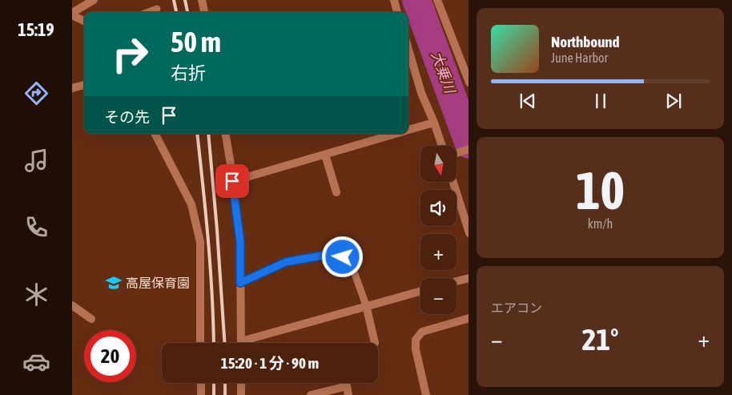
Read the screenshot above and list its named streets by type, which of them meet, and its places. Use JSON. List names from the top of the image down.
{
  "water": ["大乗川"],
  "places": {
    "school or university": ["高屋保育園"]
  },
  "north": "bottom",
  "page": {
    "tabs": "15:19",
    "turn": ["50 m", "右折"],
    "song": ["Northbound", "June Harbor"],
    "then": "その先",
    "tile": [
      ["10", "km/h"],
      "エアコン"
    ],
    "map_buttons": ["+", "−"],
    "heat": ["−", "21°", "+"],
    "limit": "20",
    "trip": "15:20 · 1 分 · 90 m"
  }
}
